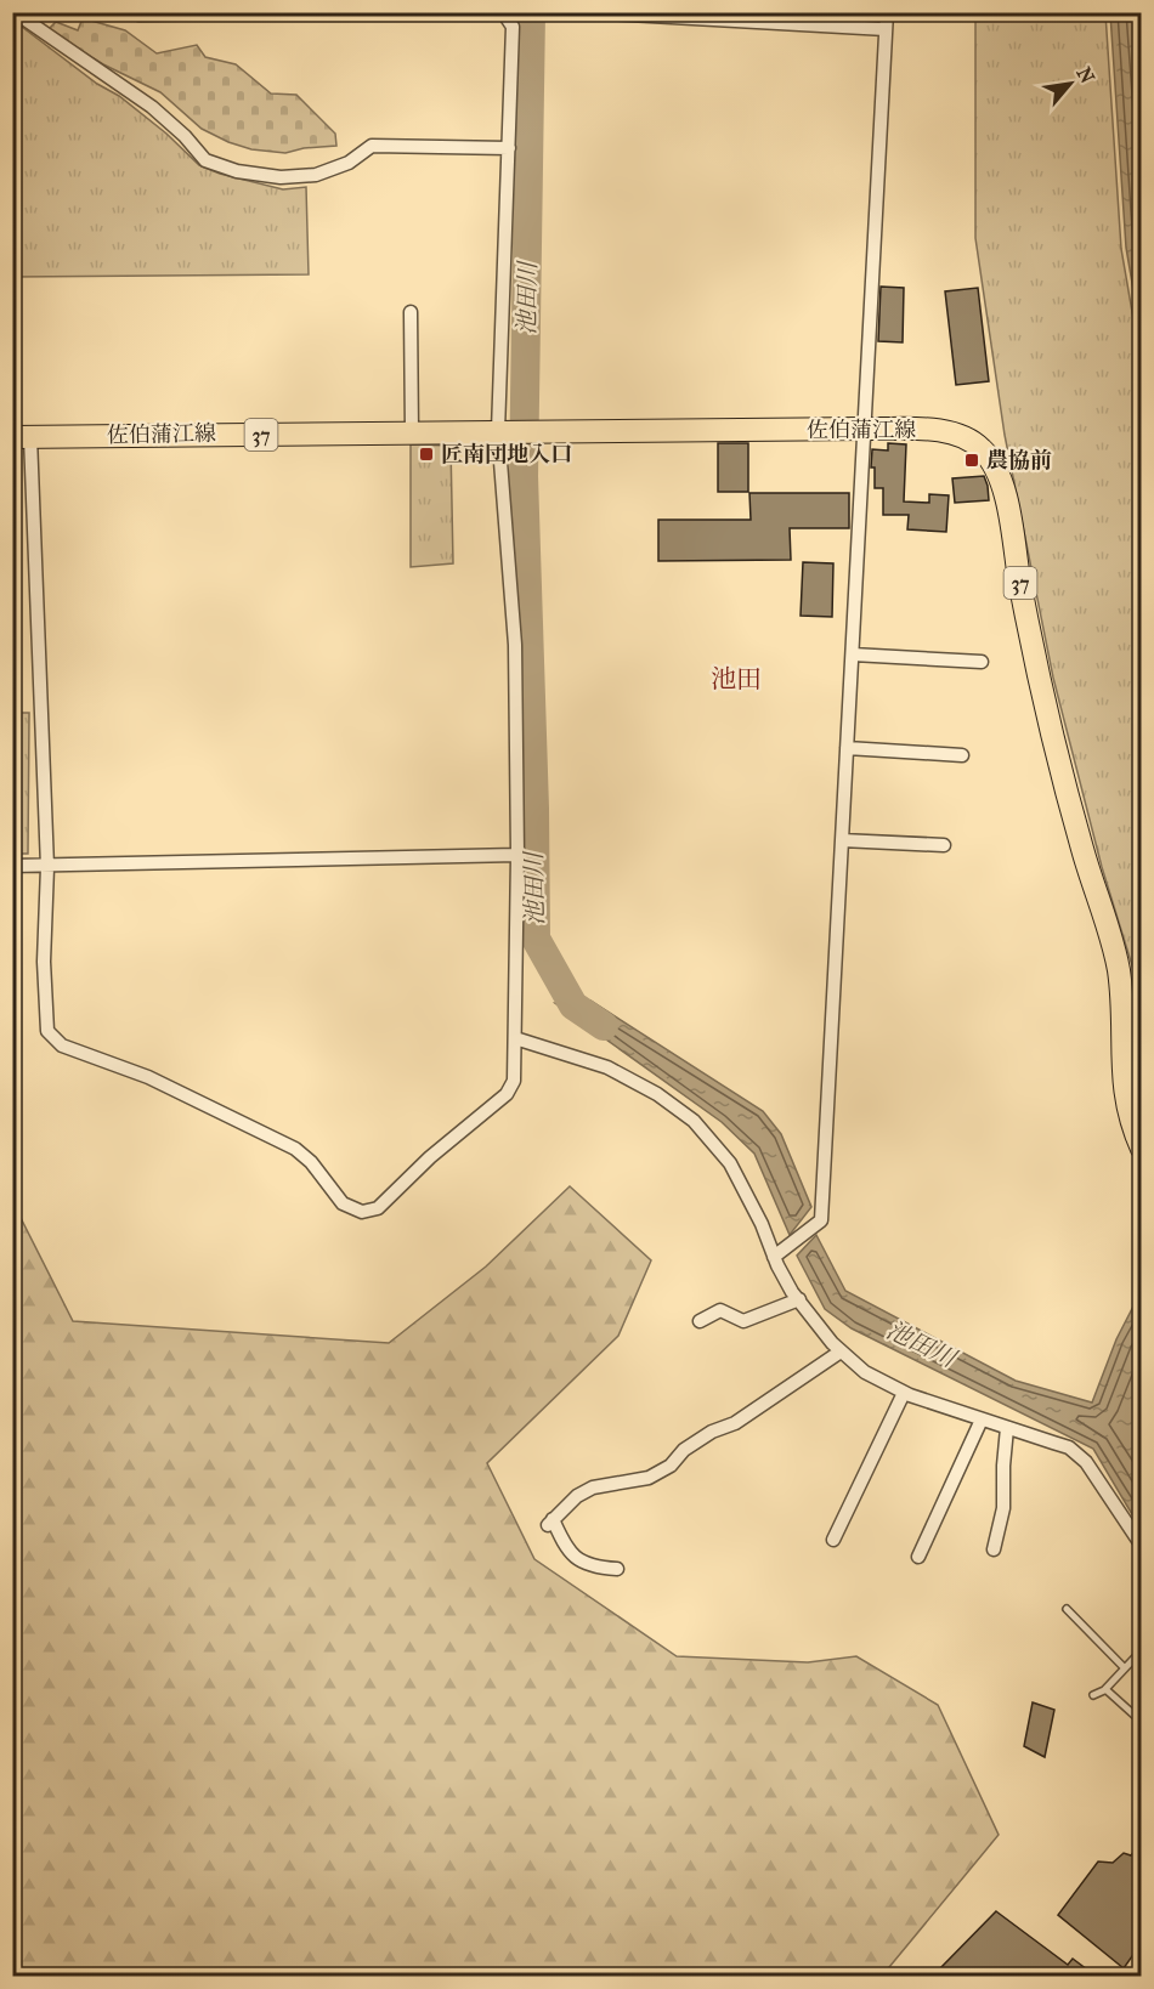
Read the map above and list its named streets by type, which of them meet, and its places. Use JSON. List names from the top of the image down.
{
  "streets": {
    "main road": ["佐伯蒲江線", "37"]
  },
  "districts": ["池田"],
  "water": ["池田川"],
  "places": {
    "transit": ["匠南団地入口", "農協前"]
  },
  "north": "top right"
}
